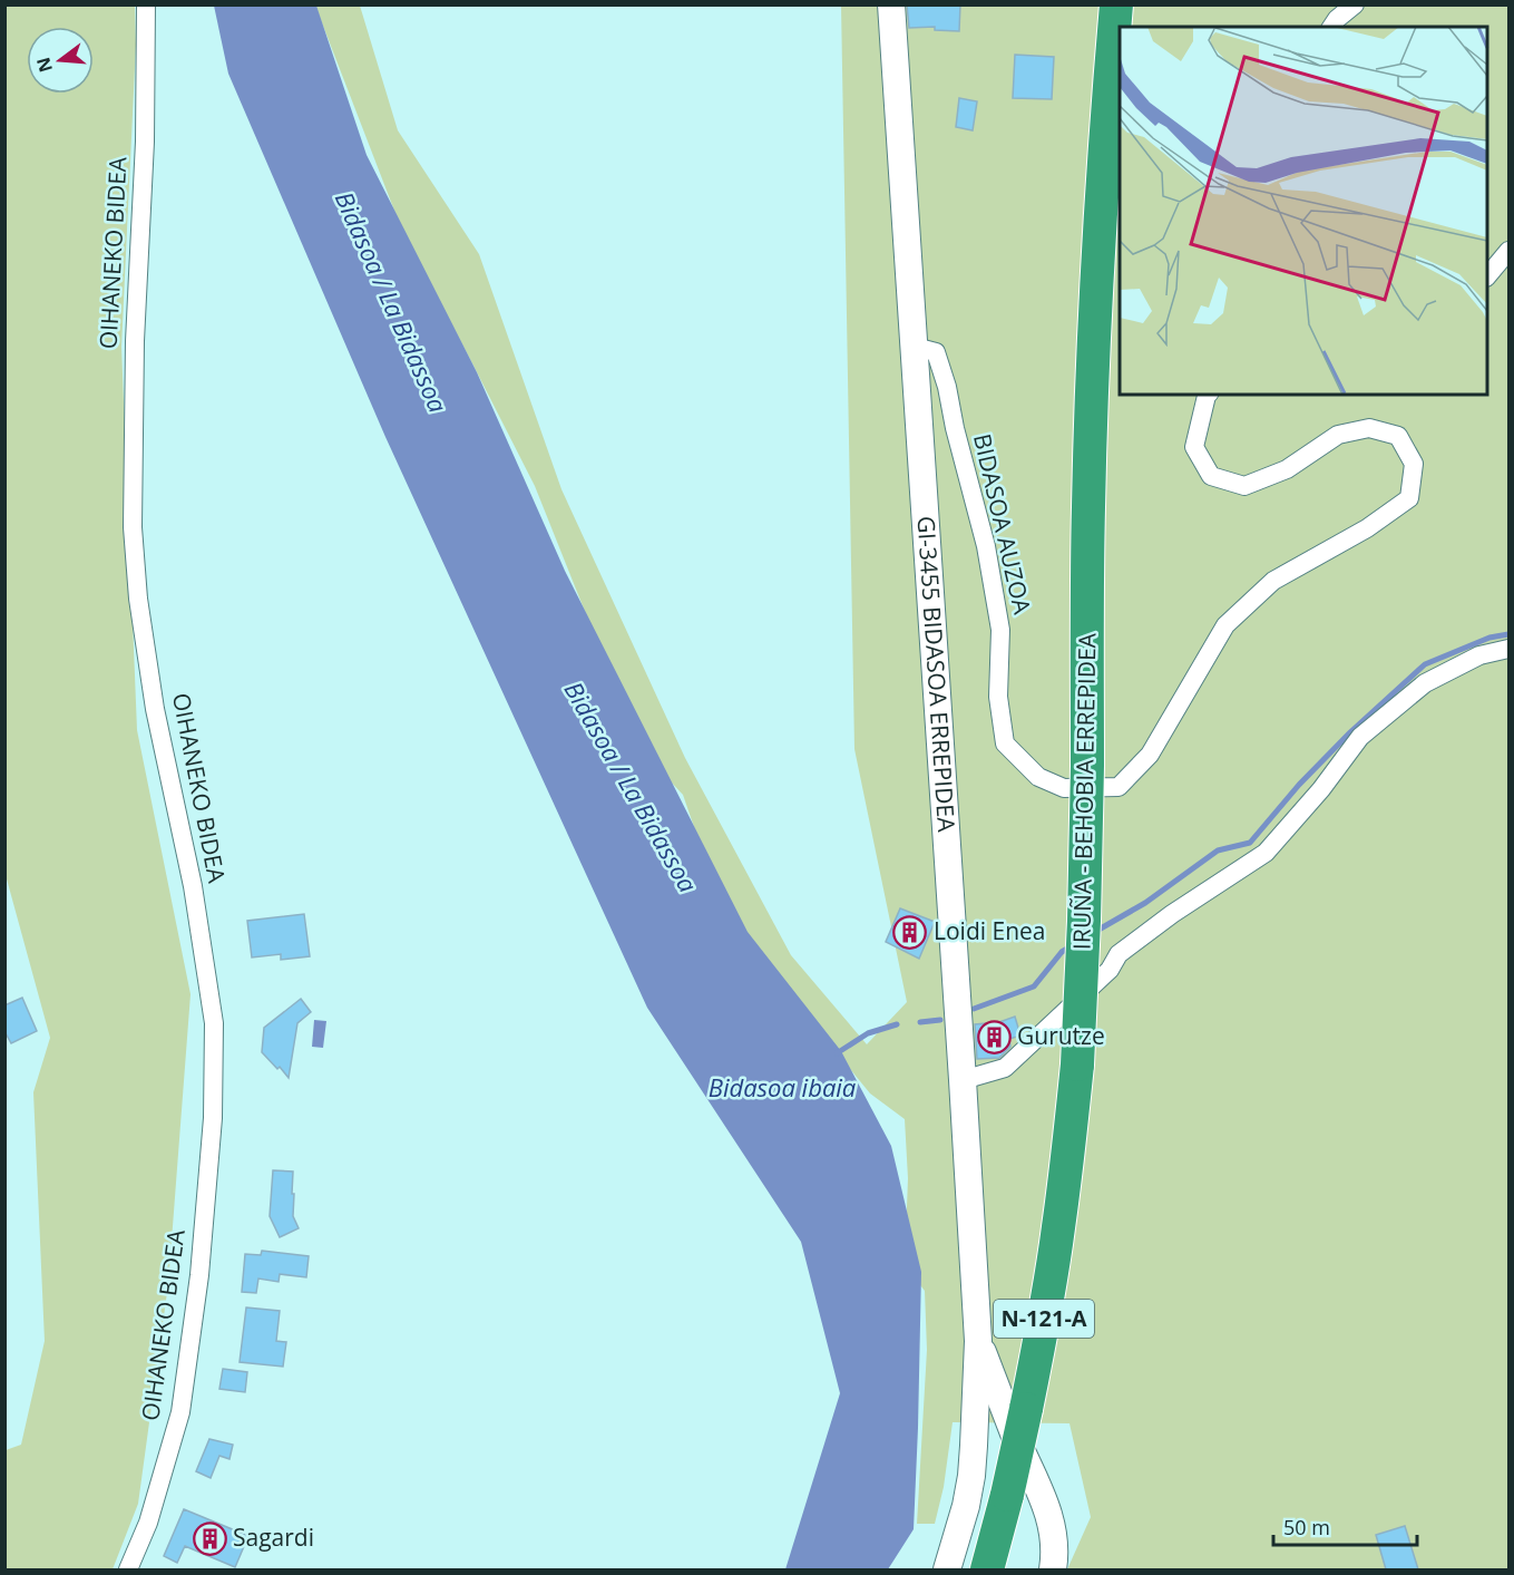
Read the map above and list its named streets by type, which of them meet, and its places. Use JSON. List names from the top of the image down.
{
  "streets": {
    "highway": ["IRUÑA - BEHOBIA ERREPIDEA", "N-121-A"],
    "street": ["OIHANEKO BIDEA", "BIDASOA AUZOA", "GI-3455 BIDASOA ERREPIDEA"]
  },
  "crossings": [
    ["BIDASOA AUZOA", "GI-3455 BIDASOA ERREPIDEA"]
  ],
  "water": ["Bidasoa / La Bidassoa", "Bidasoa ibaia"],
  "places": {
    "building": ["Loidi Enea", "Gurutze", "Sagardi"]
  },
  "scale_bar": "50 m",
  "north": "left"
}
